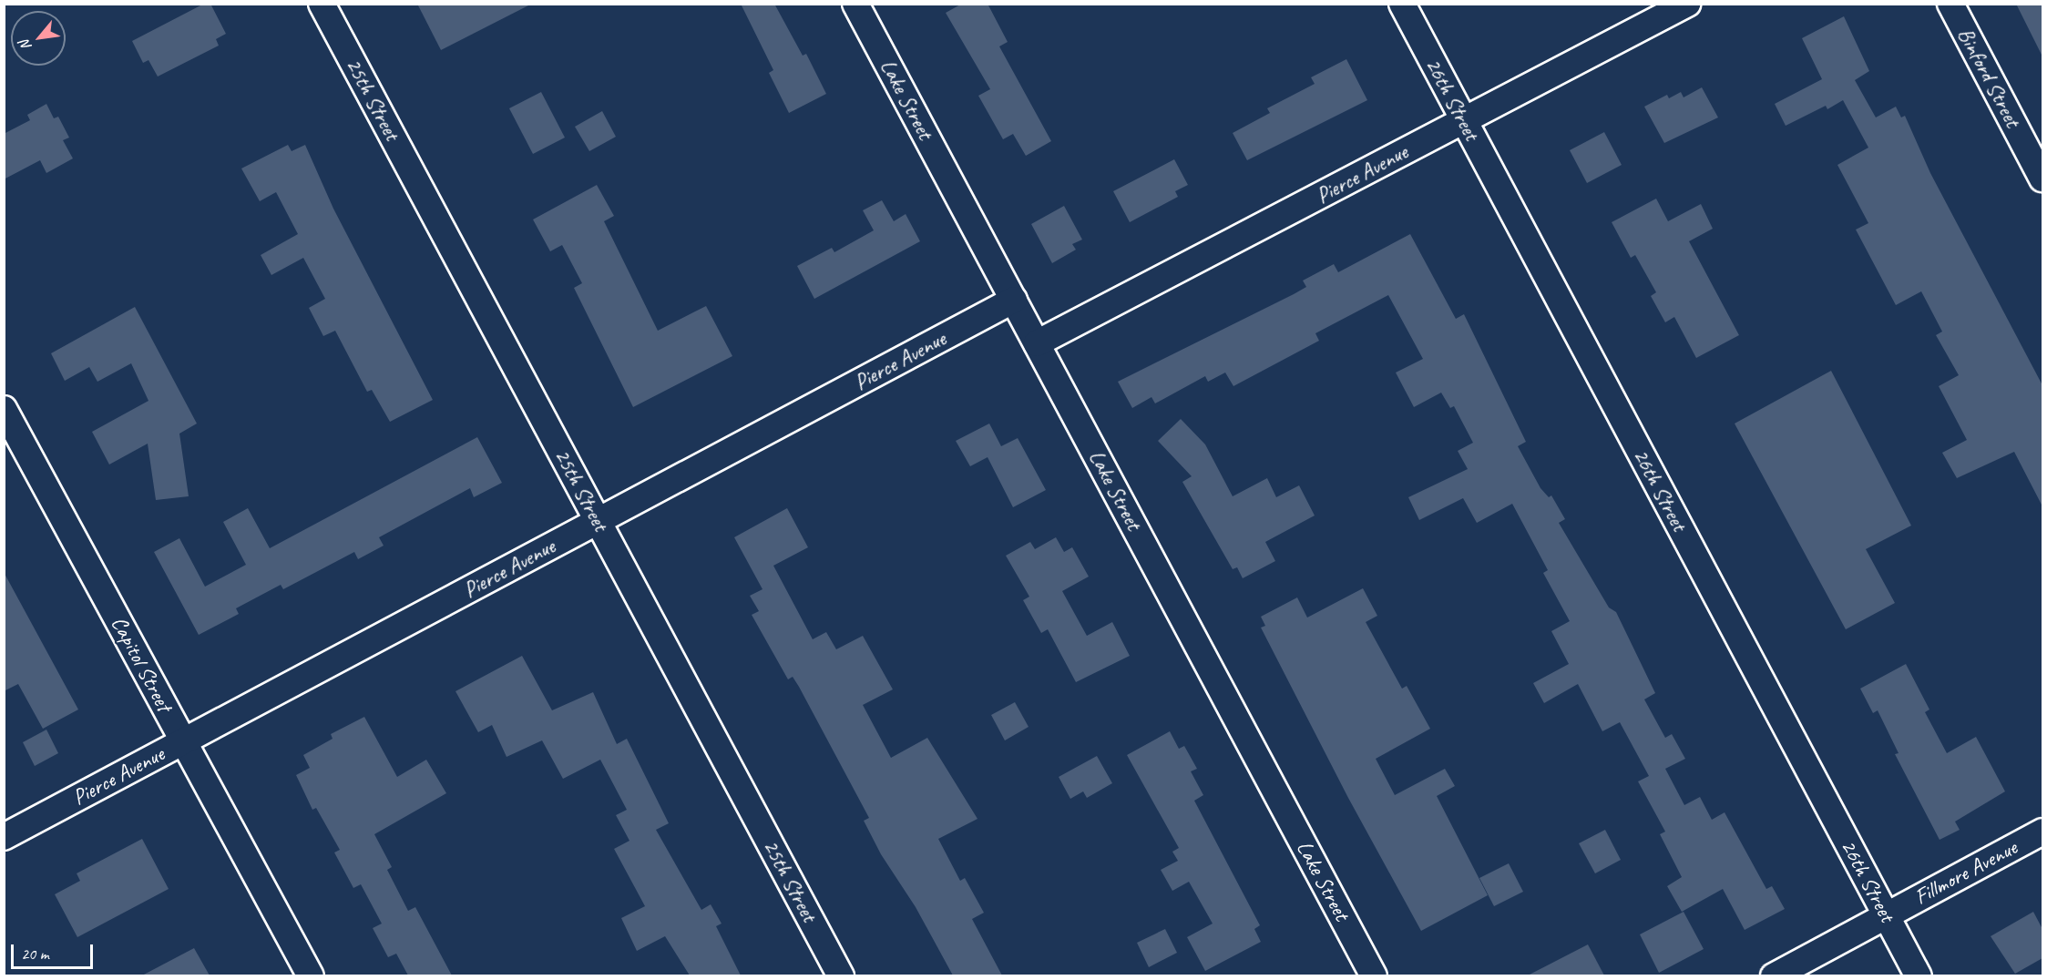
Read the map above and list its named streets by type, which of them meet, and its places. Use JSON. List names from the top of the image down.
{
  "streets": {
    "street": [
      "Binford Street",
      "25th Street",
      "Lake Street",
      "26th Street",
      "Pierce Avenue",
      "Capitol Street",
      "Fillmore Avenue"
    ]
  },
  "crossings": [
    ["25th Street", "Pierce Avenue"],
    ["Lake Street", "Pierce Avenue"],
    ["26th Street", "Pierce Avenue"],
    ["26th Street", "Fillmore Avenue"],
    ["Pierce Avenue", "Capitol Street"]
  ],
  "scale_bar": "20 m",
  "north": "bottom left"
}
